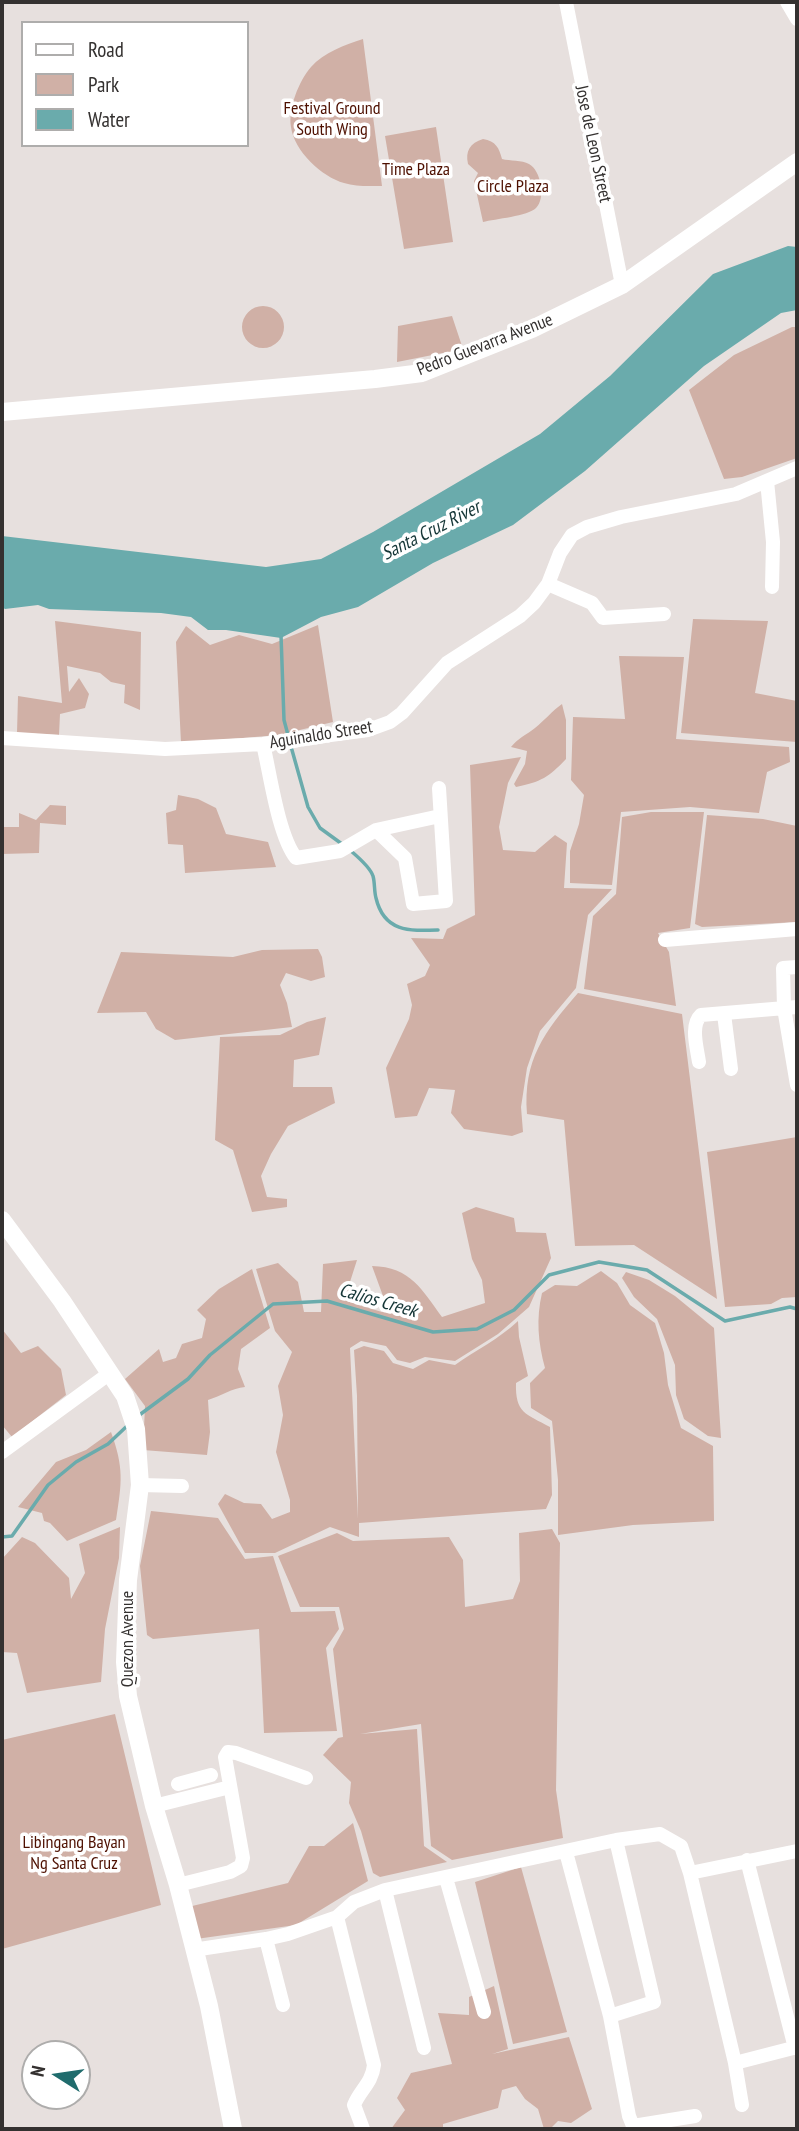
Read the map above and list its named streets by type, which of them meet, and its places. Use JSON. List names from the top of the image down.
{
  "streets": {
    "main road": ["Pedro Guevarra Avenue", "Quezon Avenue"],
    "street": ["Jose de Leon Street", "Aguinaldo Street"]
  },
  "crossings": [
    ["Jose de Leon Street", "Pedro Guevarra Avenue"]
  ],
  "water": ["Santa Cruz River", "Calios Creek"],
  "parks": [
    "Festival Ground South Wing",
    "Time Plaza",
    "Circle Plaza",
    "Libingang Bayan Ng Santa Cruz"
  ],
  "legend": ["Road", "Park", "Water"],
  "north": "left"
}
